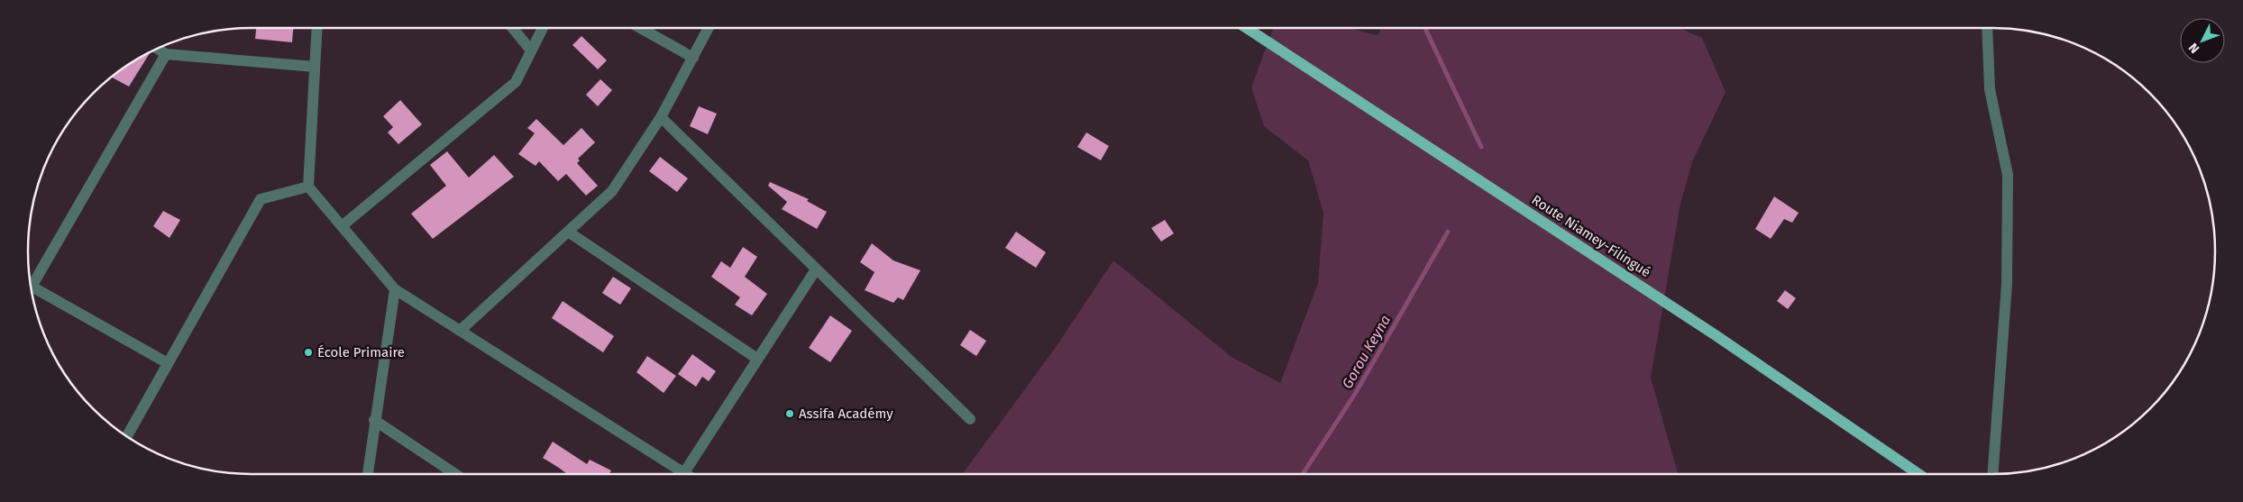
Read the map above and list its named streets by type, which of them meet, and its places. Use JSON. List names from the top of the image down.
{
  "streets": {
    "main road": ["Route Niamey-Filingué"]
  },
  "water": ["Gorou Keyna"],
  "places": ["École Primaire", "Assifa Académy"],
  "north": "bottom left"
}
